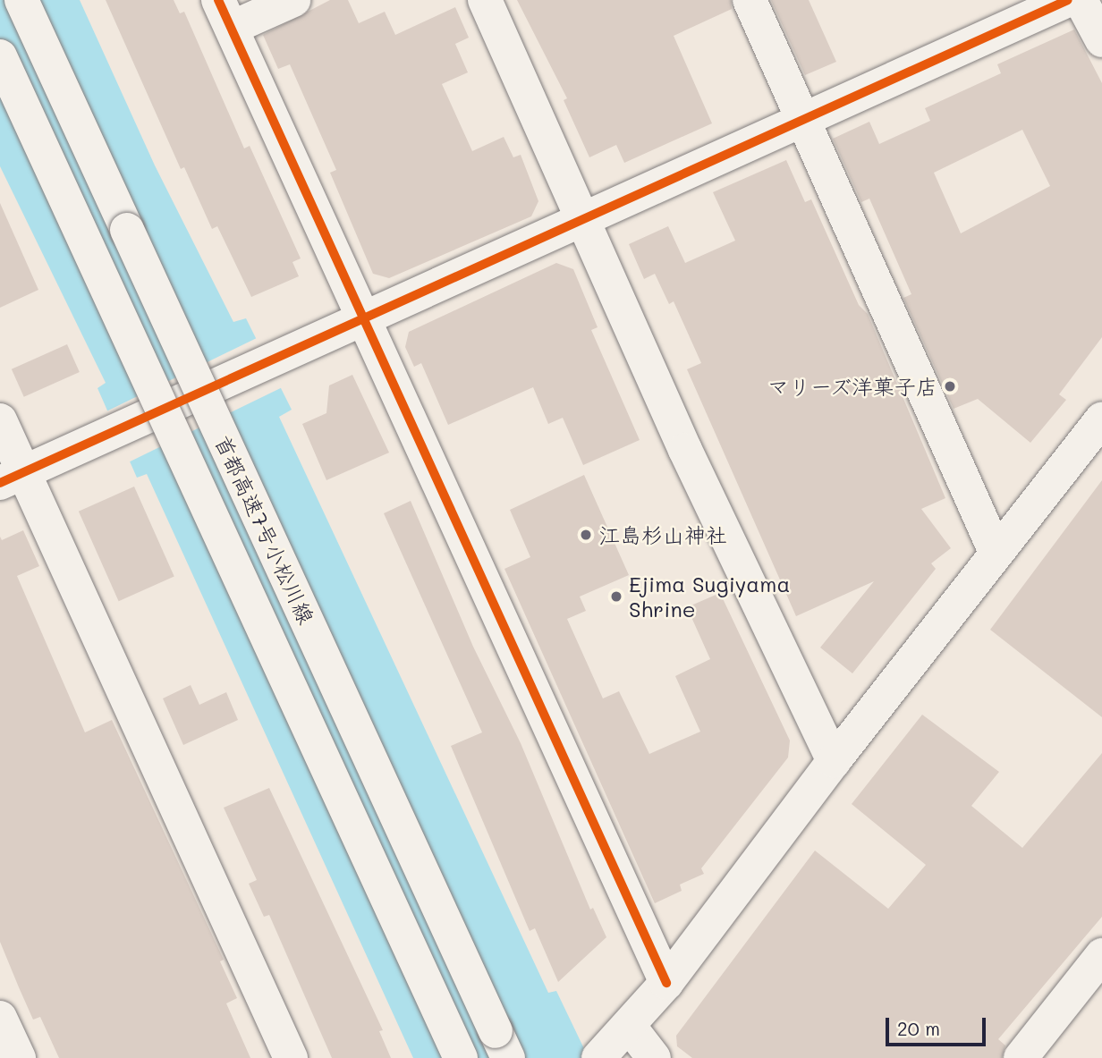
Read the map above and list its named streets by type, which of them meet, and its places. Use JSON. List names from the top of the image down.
{
  "streets": {
    "main road": ["首都高速7号小松川線"]
  },
  "places": ["マリーズ洋菓子店", "江島杉山神社", "Ejima Sugiyama Shrine"],
  "scale_bar": "20 m"
}
